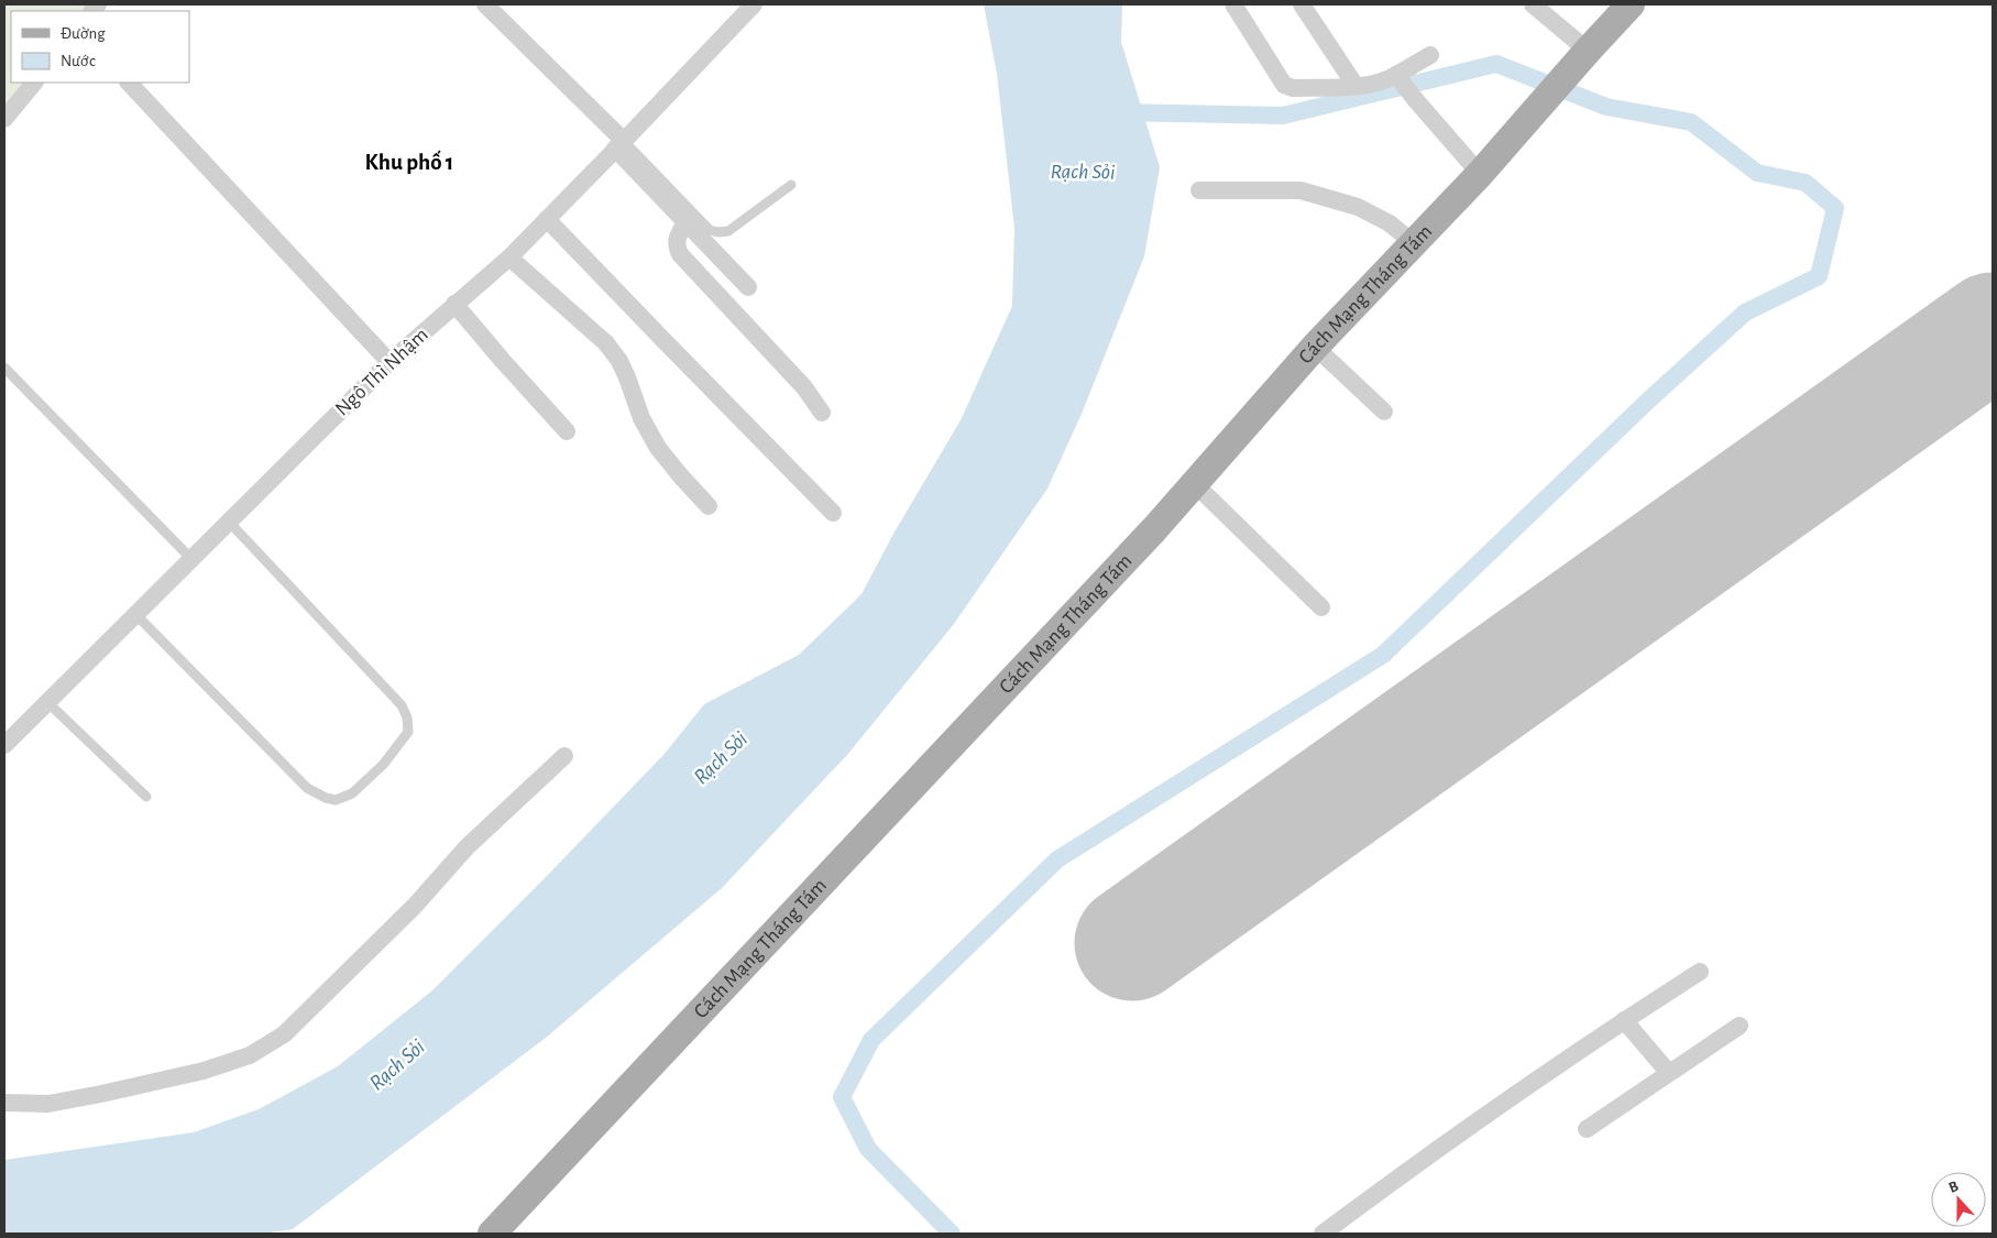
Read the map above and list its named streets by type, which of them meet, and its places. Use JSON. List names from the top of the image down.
{
  "streets": {
    "main road": ["Cách Mạng Tháng Tám"],
    "street": ["Ngô Thì Nhậm"]
  },
  "districts": ["Khu phố 1"],
  "water": ["Rạch Sỏi"],
  "legend": ["Đường", "Nước"],
  "north": "top"
}
